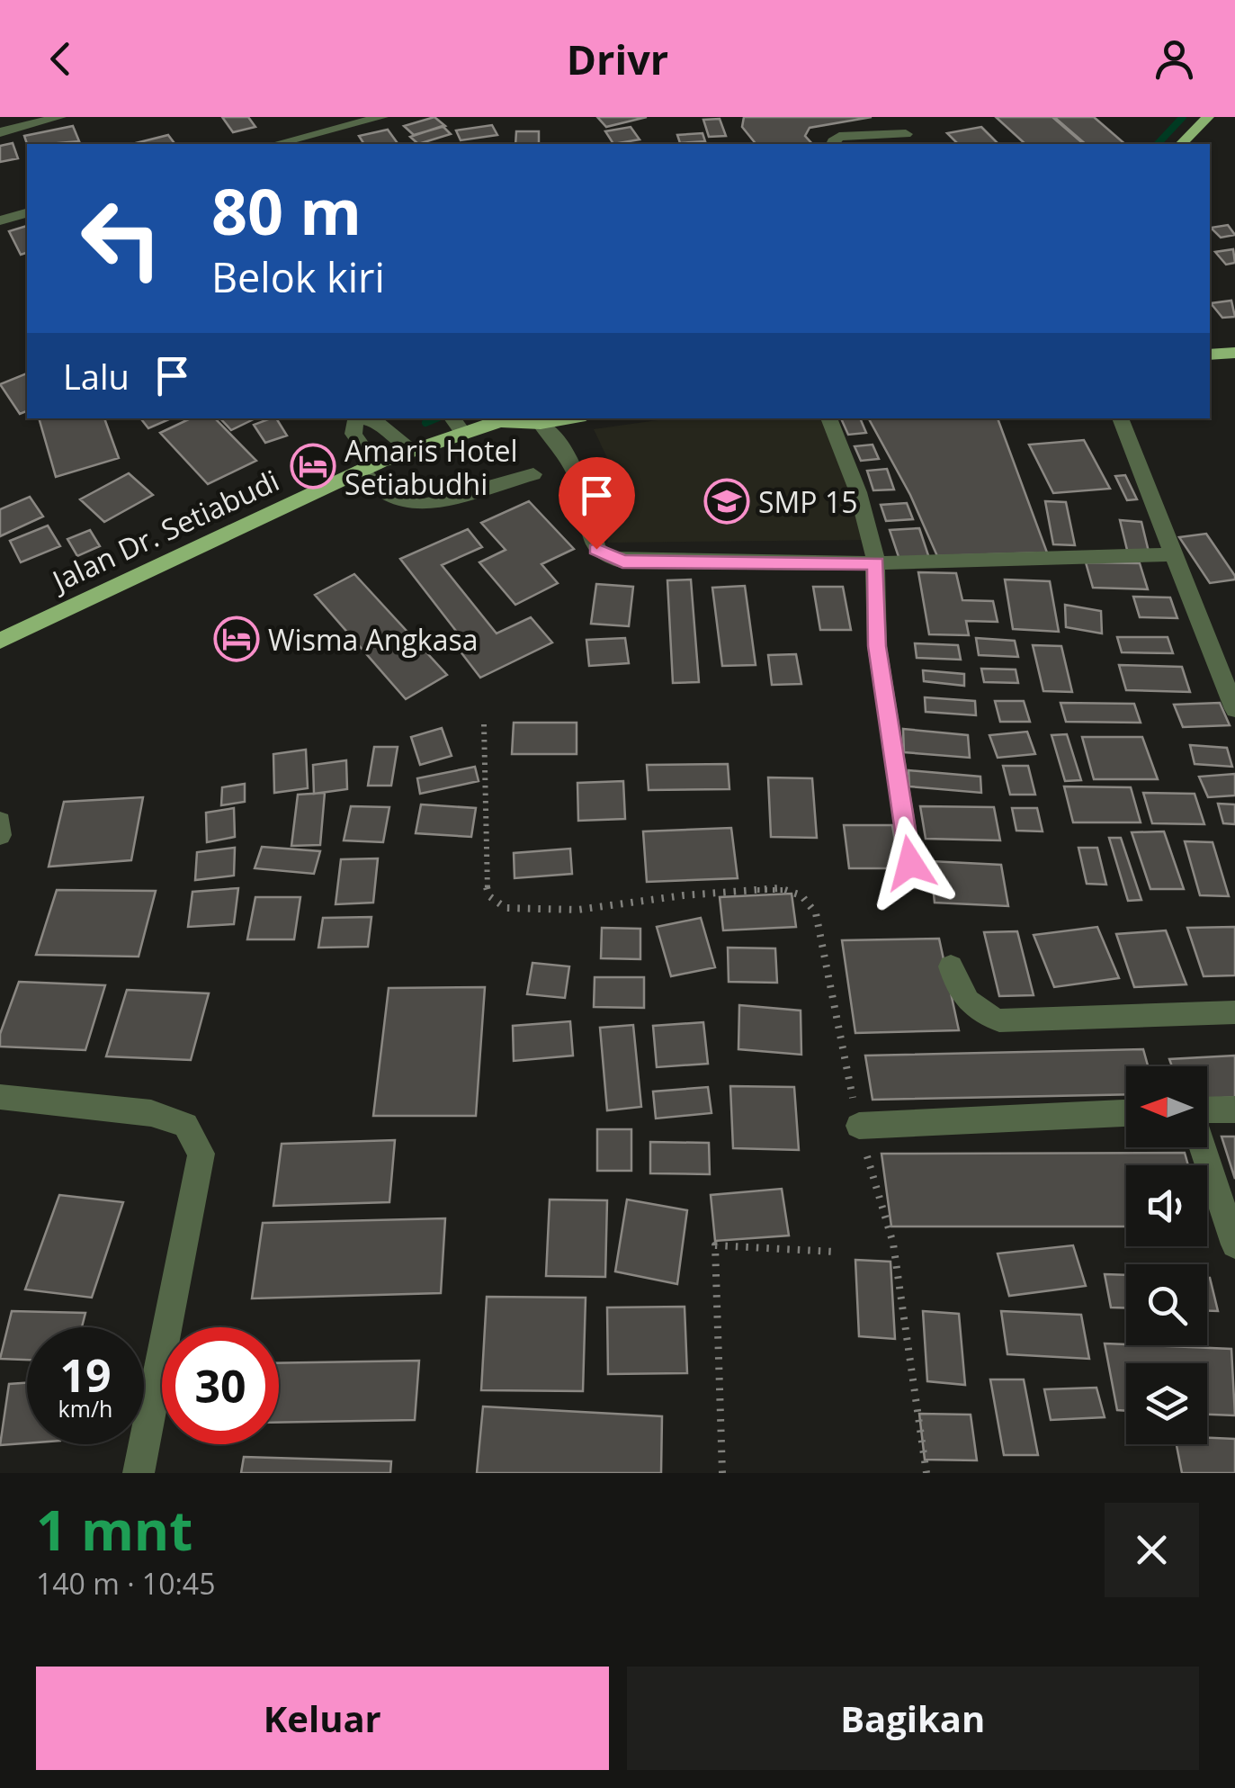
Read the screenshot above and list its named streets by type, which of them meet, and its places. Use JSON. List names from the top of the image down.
{
  "streets": {
    "main road": ["Jalan Dr. Setiabudi"]
  },
  "places": {
    "hotel": ["Amaris Hotel Setiabudhi", "Wisma Angkasa"],
    "school or university": ["SMP 15"]
  },
  "north": "left",
  "page": {
    "header": "Drivr",
    "turn": ["80 m", "Belok kiri"],
    "then": "Lalu",
    "speed": "19 km/h",
    "limit": "30",
    "heading": ["1 mnt", "140 m · 10:45"],
    "buttons": ["Keluar", "Bagikan"]
  }
}
